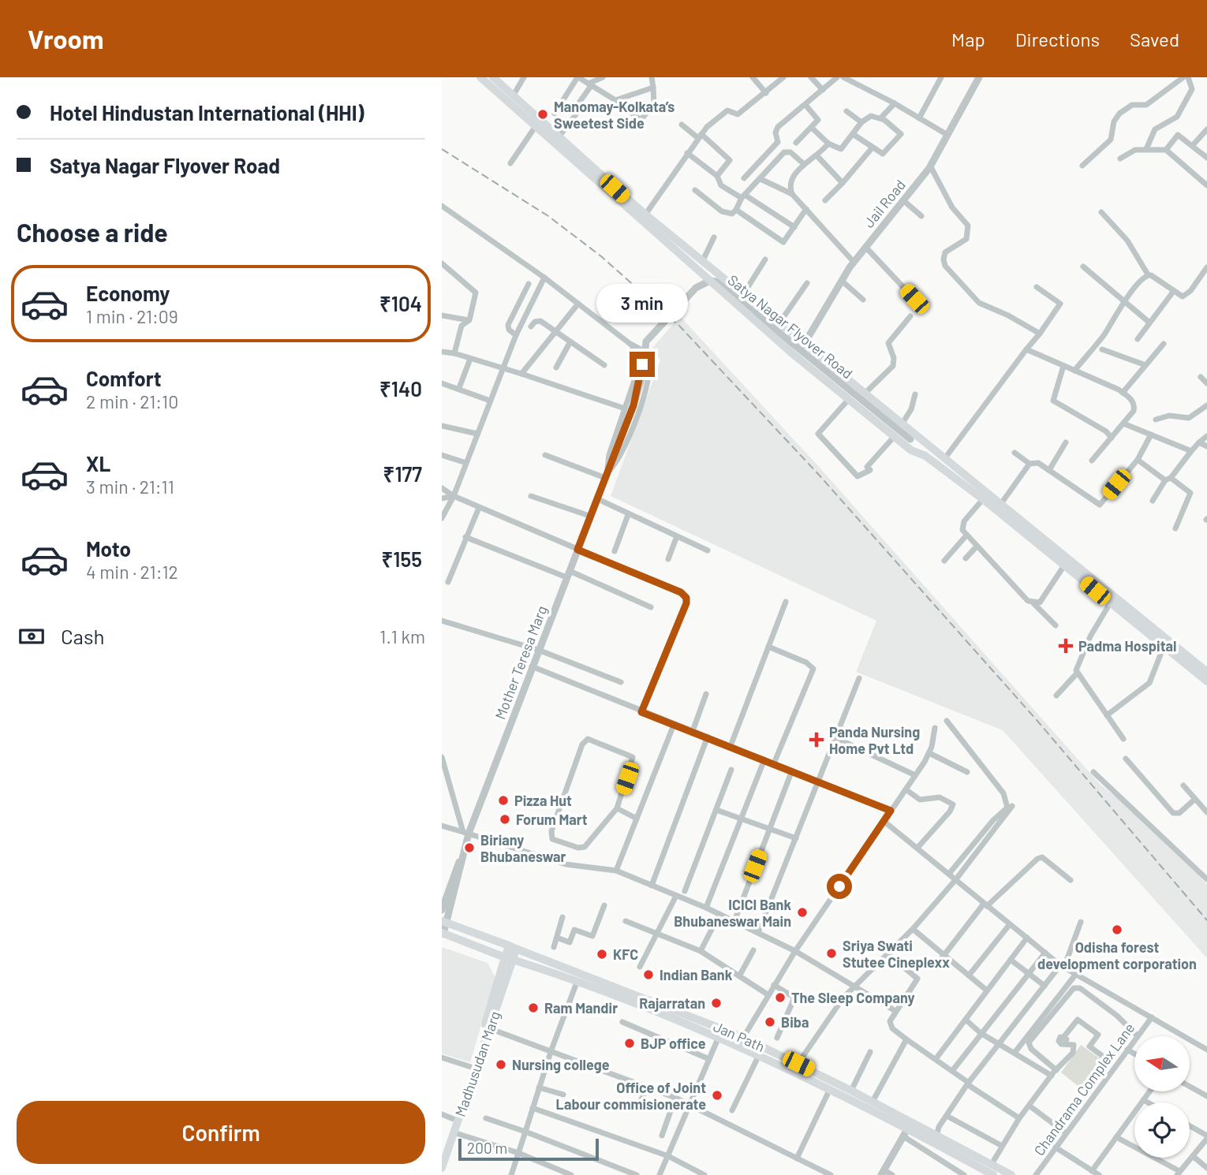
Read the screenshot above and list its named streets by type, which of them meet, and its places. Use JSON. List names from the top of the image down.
{
  "streets": {
    "main road": ["Jan Path", "Madhusudan Marg"],
    "street": [
      "Jail Road",
      "Satya Nagar Flyover Road",
      "Mother Teresa Marg",
      "Chandrama Complex Lane"
    ]
  },
  "crossings": [
    ["Satya Nagar Flyover Road", "Mother Teresa Marg"],
    ["Mother Teresa Marg", "Jan Path"],
    ["Jan Path", "Madhusudan Marg"]
  ],
  "places": {
    "other": [
      "Manomay-Kolkata’s Sweetest Side",
      "Pizza Hut",
      "Forum Mart",
      "Biriany Bhubaneswar",
      "ICICI Bank Bhubaneswar Main",
      "Odisha forest development corporation",
      "Sriya Swati Stutee Cineplexx",
      "KFC",
      "Indian Bank",
      "The Sleep Company",
      "Rajarratan",
      "Ram Mandir",
      "Biba",
      "BJP office",
      "Nursing college",
      "Office of Joint Labour commisionerate"
    ],
    "health": ["Padma Hospital", "Panda Nursing Home Pvt Ltd"]
  },
  "scale_bar": "200 m",
  "north": "left",
  "page": {
    "header": "Vroom",
    "nav": ["Map", "Directions", "Saved"],
    "banner": ["Hotel Hindustan International (HHI)", "Satya Nagar Flyover Road"],
    "heading": "Choose a ride",
    "list": [
      {
        "name": "Economy",
        "note": "1 min · 21:09",
        "value": "₹104"
      },
      {
        "name": "Comfort",
        "note": "2 min · 21:10",
        "value": "₹140"
      },
      {
        "name": "XL",
        "note": "3 min · 21:11",
        "value": "₹177"
      },
      {
        "name": "Moto",
        "note": "4 min · 21:12",
        "value": "₹155"
      }
    ],
    "bubble": "3 min",
    "pay": ["Cash", "1.1 km"],
    "buttons": "Confirm",
    "scale": "200 m"
  }
}
